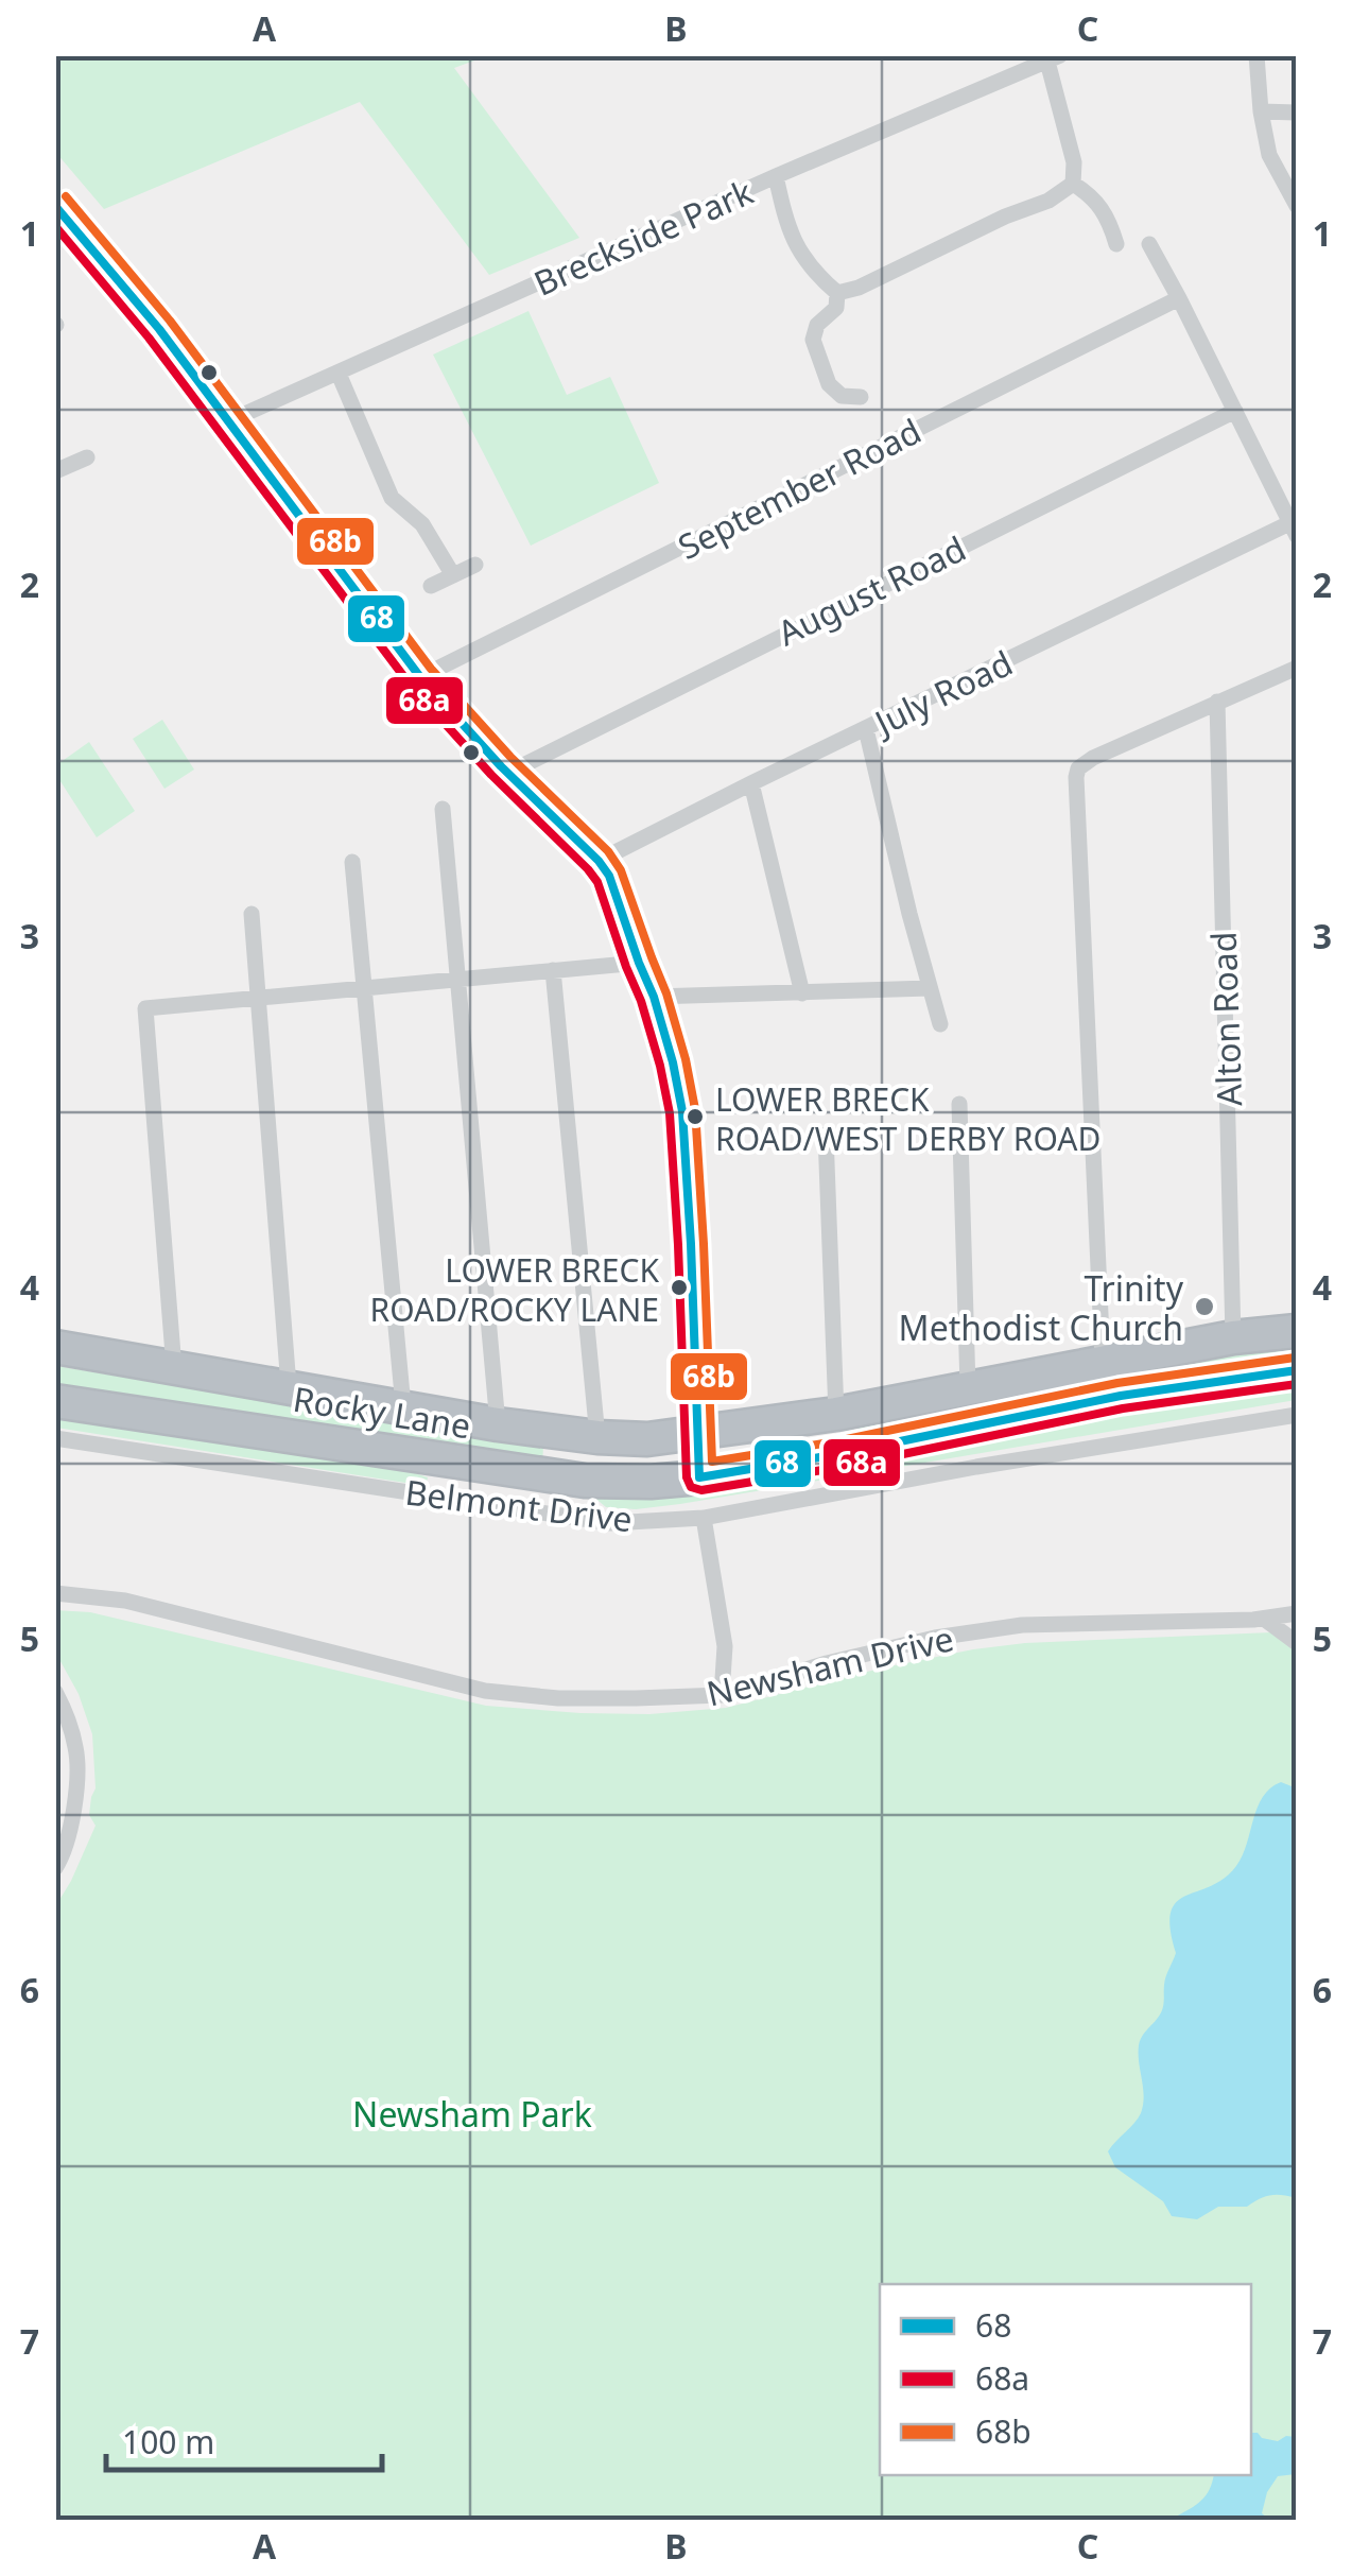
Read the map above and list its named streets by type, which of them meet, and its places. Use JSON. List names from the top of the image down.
{
  "streets": {
    "highway": ["Rocky Lane"],
    "street": [
      "Breckside Park",
      "September Road",
      "August Road",
      "July Road",
      "Alton Road",
      "Belmont Drive",
      "Newsham Drive"
    ]
  },
  "crossings": [
    ["Alton Road", "Rocky Lane"]
  ],
  "parks": ["Newsham Park"],
  "places": ["LOWER BRECK ROAD/WEST DERBY ROAD", "LOWER BRECK ROAD/ROCKY LANE", "Trinity Methodist Church"],
  "lines": ["transit line 68b", "transit line 68", "transit line 68a"],
  "legend": ["68", "68a", "68b"],
  "scale_bar": "100 m",
  "grid": {
    "columns": ["A", "B", "C"],
    "rows": [
      "1",
      "2",
      "3",
      "4",
      "5",
      "6",
      "7"
    ]
  }
}
